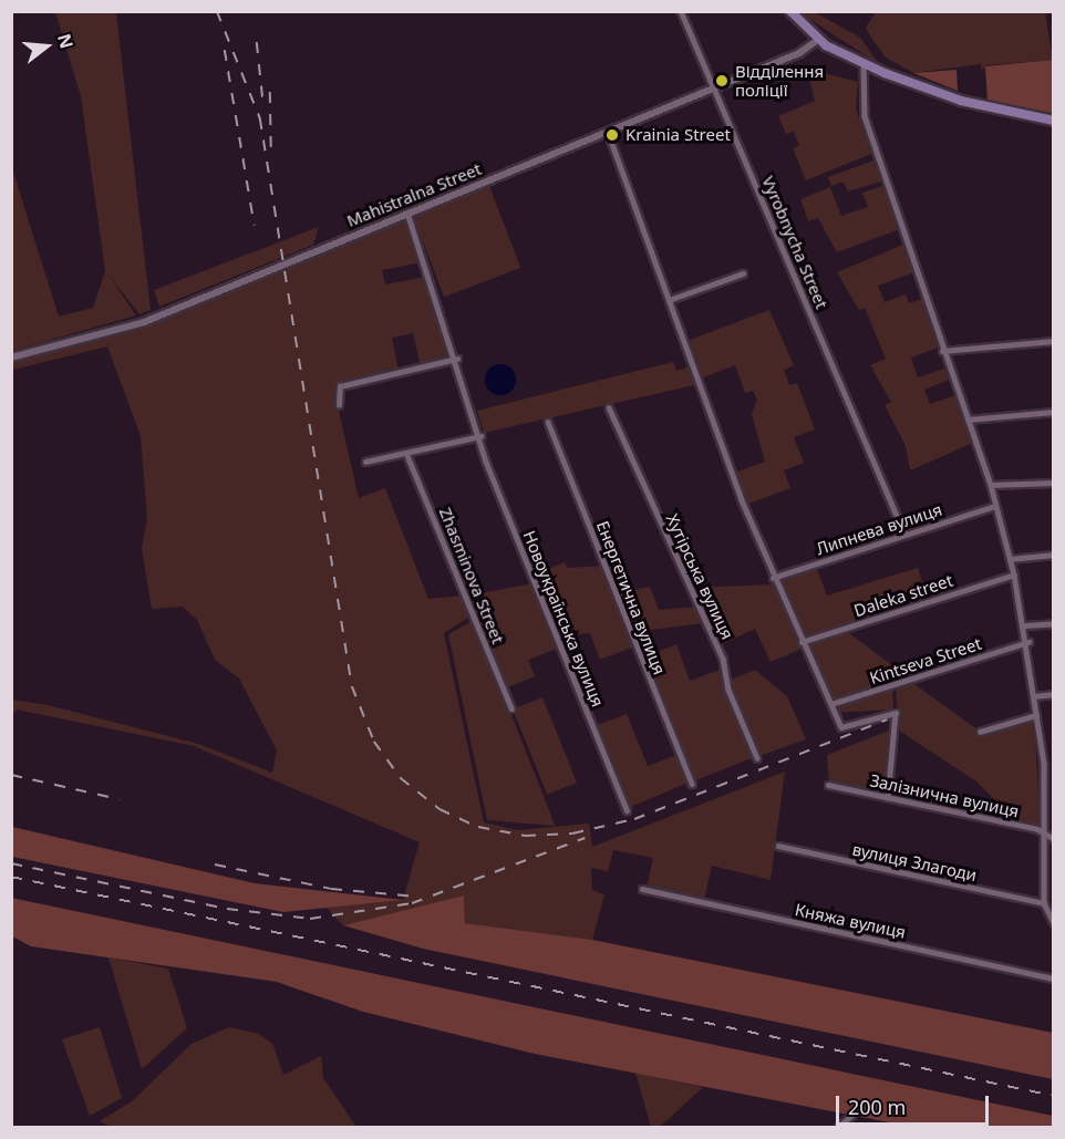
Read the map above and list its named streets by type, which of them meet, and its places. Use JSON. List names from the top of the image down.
{
  "streets": {
    "street": [
      "Mahistralna Street",
      "Vyrobnycha Street",
      "Липнева вулиця",
      "Zhasminova Street",
      "Хутірська вулиця",
      "Daleka street",
      "Енергетична вулиця",
      "Новоукраїнська вулиця",
      "Kintseva Street",
      "Залізнична вулиця",
      "вулиця Злагоди",
      "Княжа вулиця"
    ]
  },
  "crossings": [
    ["Mahistralna Street", "Vyrobnycha Street"],
    ["Mahistralna Street", "Новоукраїнська вулиця"],
    ["Vyrobnycha Street", "Липнева вулиця"]
  ],
  "places": ["Відділення поліції", "Krainia Street"],
  "scale_bar": "200 m",
  "north": "right"
}
